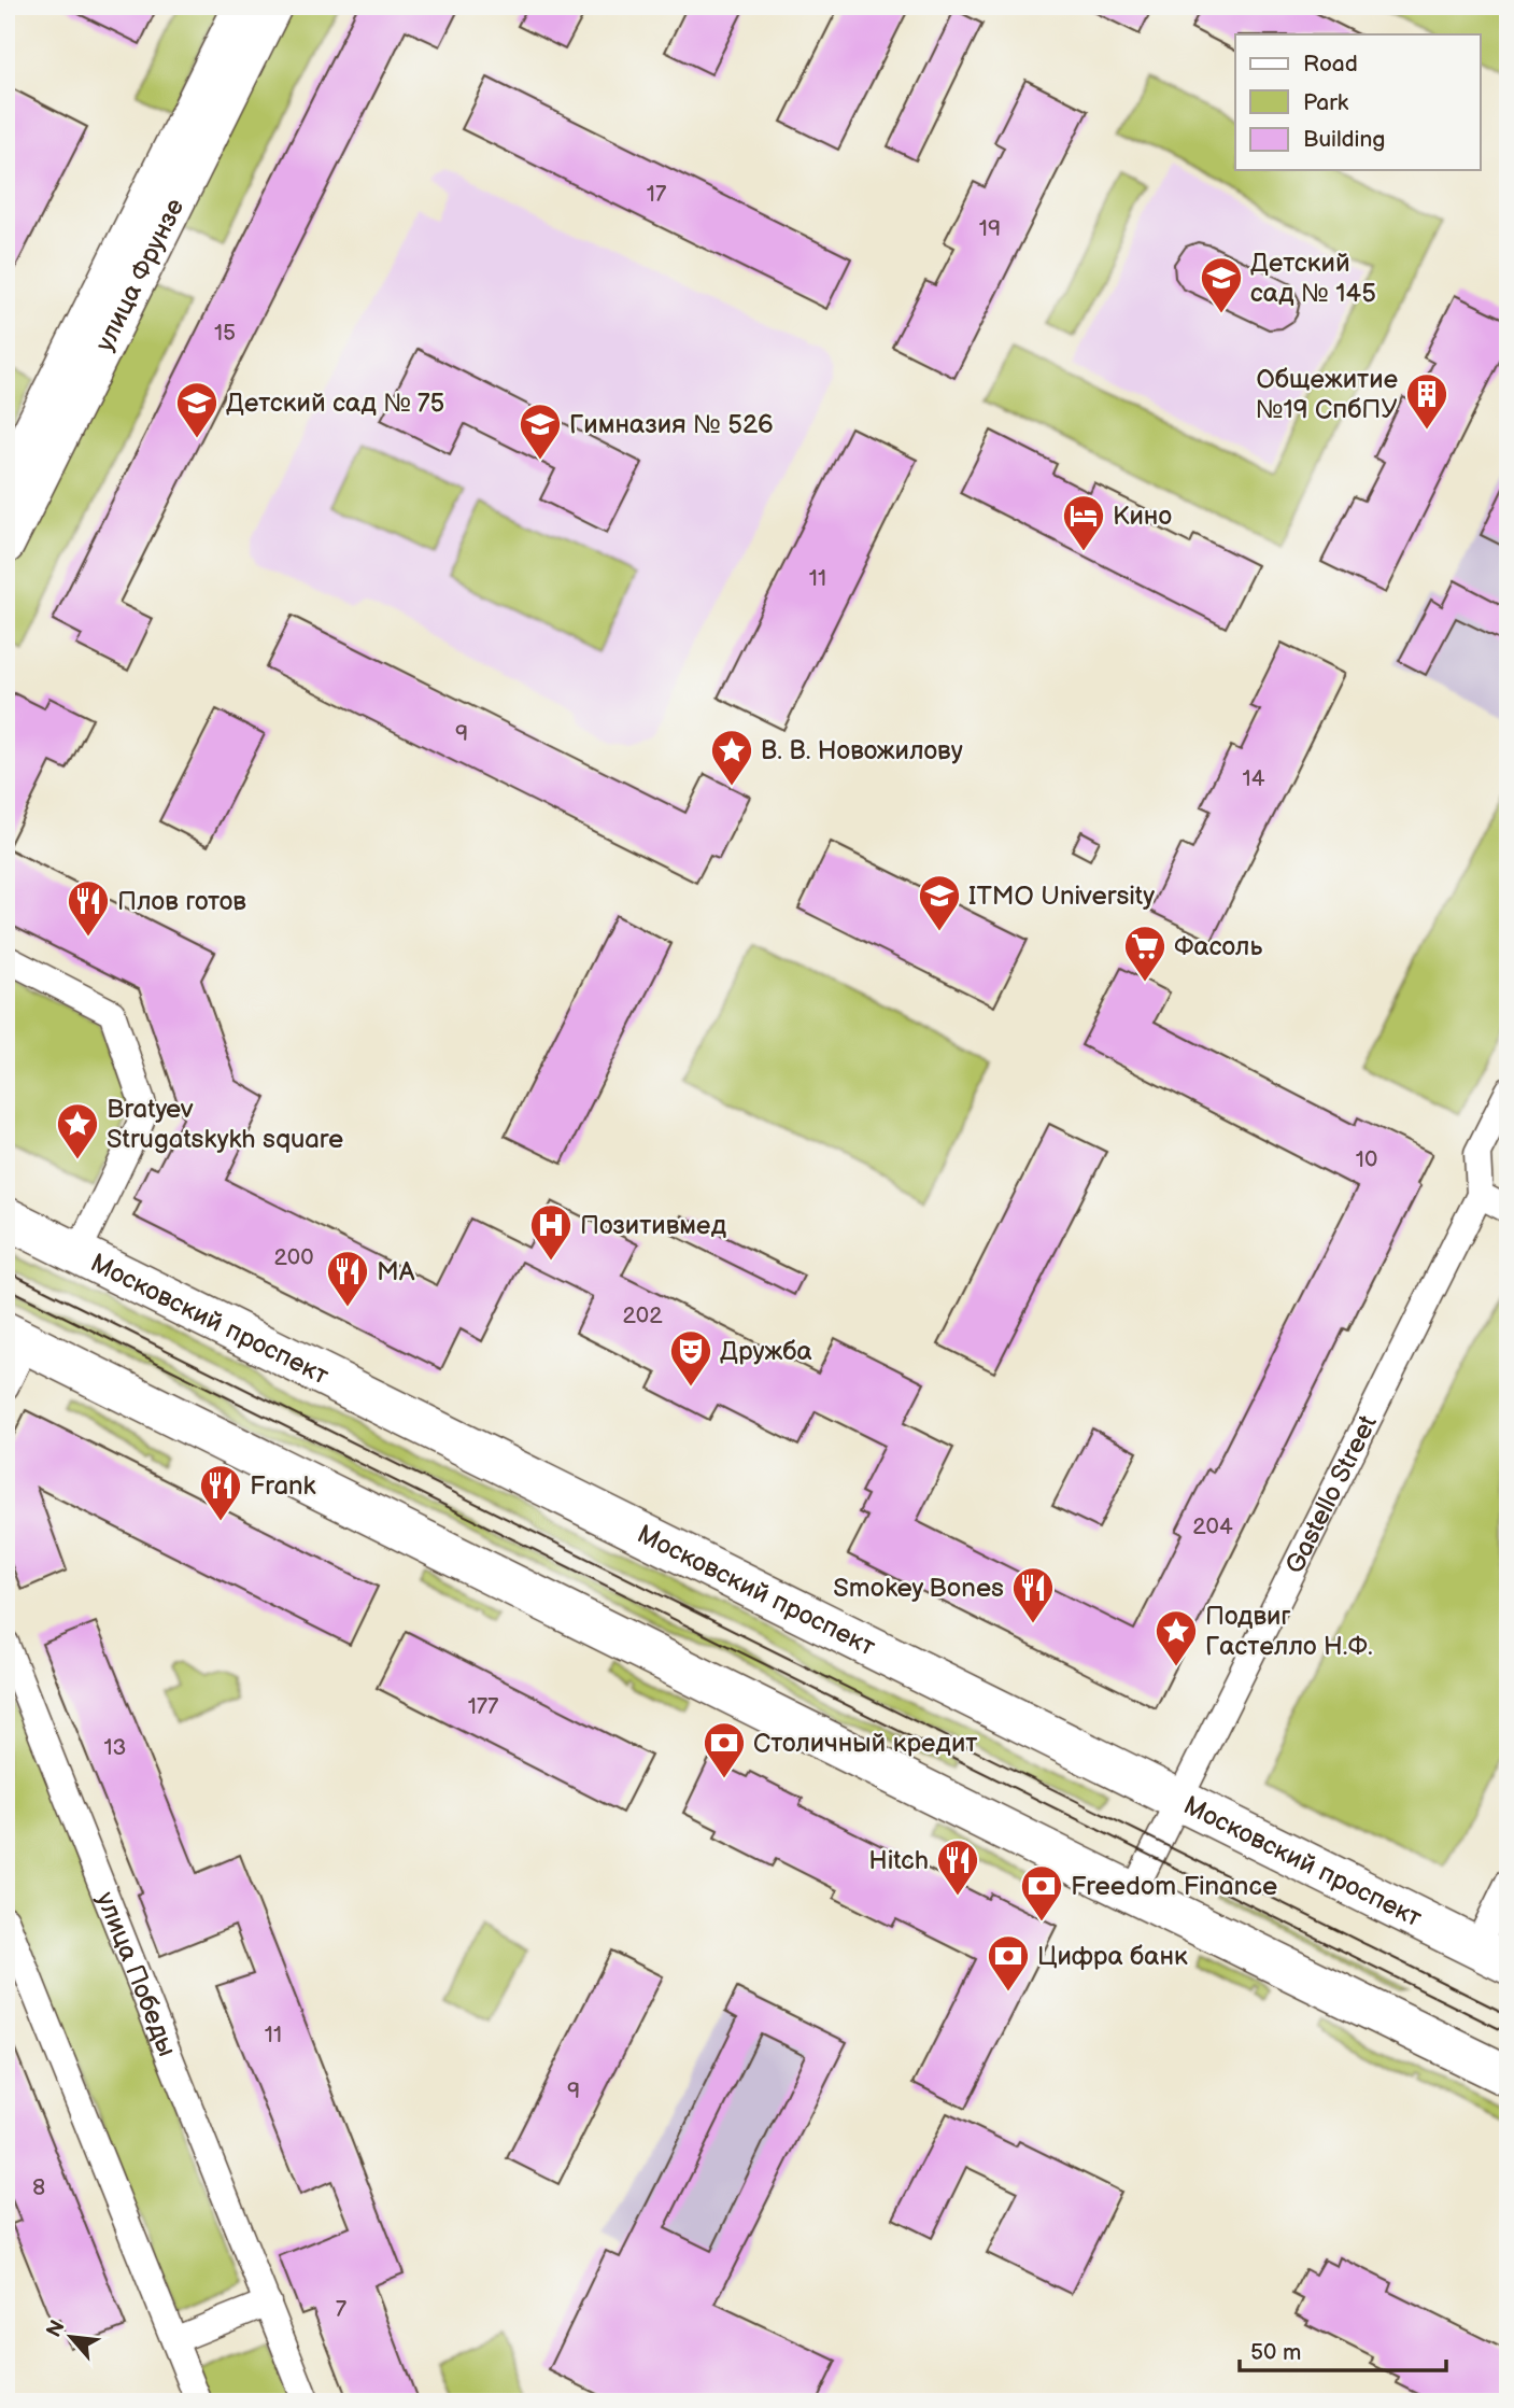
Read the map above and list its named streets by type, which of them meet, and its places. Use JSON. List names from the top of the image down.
{
  "streets": {
    "main road": ["Московский проспект"],
    "street": ["улица Фрунзе", "Gastello Street", "улица Победы"]
  },
  "crossings": [
    ["Московский проспект", "Gastello Street"]
  ],
  "places": {
    "school or university": [
      "Детский сад № 145",
      "Детский сад № 75",
      "Гимназия № 526",
      "ITMO University"
    ],
    "building": ["Общежитие №19 СпбПУ"],
    "hotel": ["Кино"],
    "place": ["В. В. Новожилову", "Bratyev Strugatskykh square", "Подвиг Гастелло Н.Ф."],
    "restaurant": [
      "Плов готов",
      "MA",
      "Frank",
      "Smokey Bones",
      "Hitch"
    ],
    "supermarket": ["Фасоль"],
    "hospital": ["Позитивмед"],
    "theatre": ["Дружба"],
    "bank": ["Столичный кредит", "Freedom Finance", "Цифра банк"]
  },
  "house_numbers": [
    "17",
    "19",
    "15",
    "11",
    "9",
    "14",
    "10",
    "200",
    "202",
    "204",
    "177",
    "13",
    "11",
    "9",
    "8",
    "7"
  ],
  "legend": ["Road", "Park", "Building"],
  "scale_bar": "50 m",
  "north": "top left"
}
